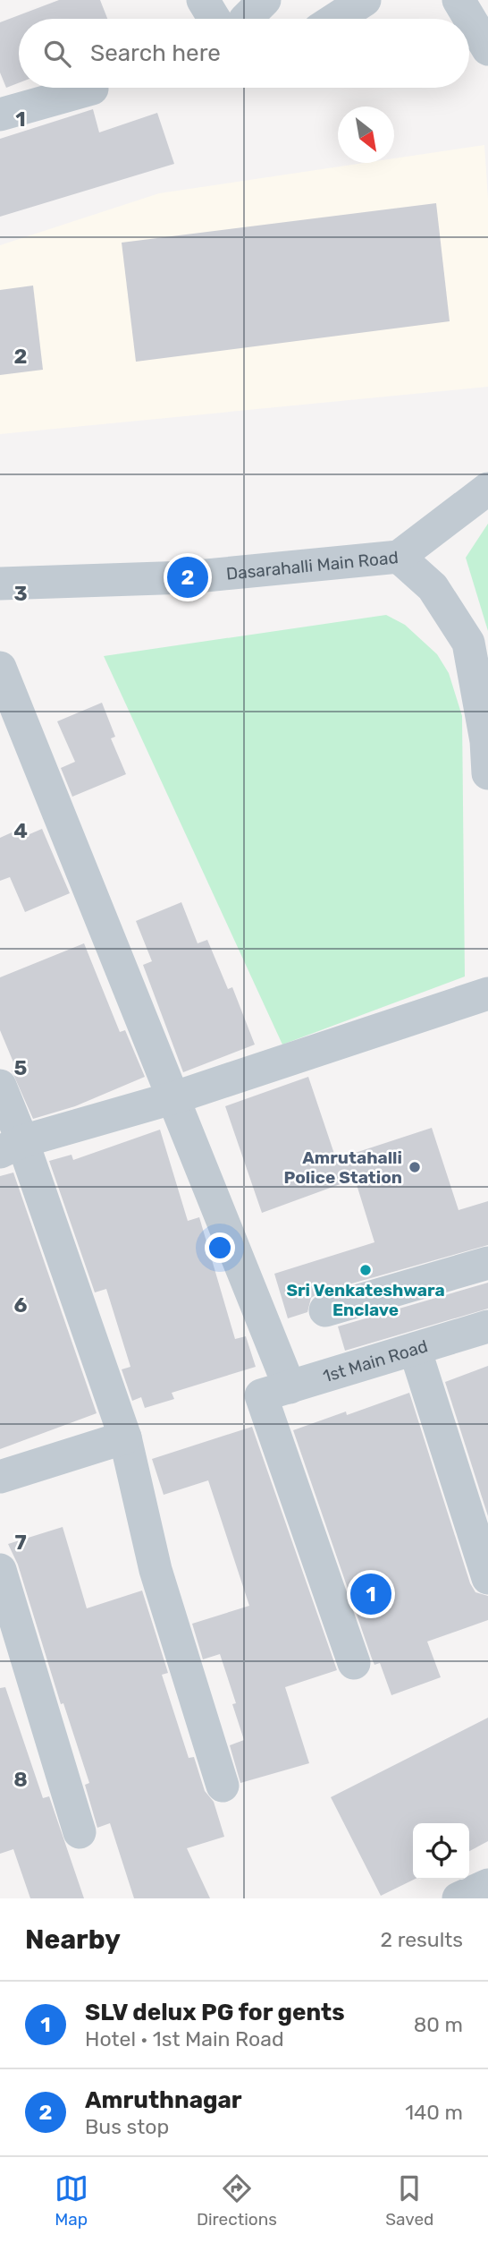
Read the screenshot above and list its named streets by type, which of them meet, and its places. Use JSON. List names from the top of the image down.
{
  "streets": {
    "street": ["Dasarahalli Main Road", "1st Main Road"]
  },
  "places": ["Amrutahalli Police Station", "Sri Venkateshwara Enclave"],
  "north": "bottom right",
  "page": {
    "search": "Search here",
    "pins": ["2", "1"],
    "heading": ["Nearby", "2 results"],
    "list": [
      {
        "mark": "1",
        "name": "SLV delux PG for gents",
        "note": "Hotel · 1st Main Road",
        "value": "80 m"
      },
      {
        "mark": "2",
        "name": "Amruthnagar",
        "note": "Bus stop",
        "value": "140 m"
      }
    ],
    "nav": ["Map", "Directions", "Saved"]
  },
  "grid": {
    "rows": [
      "1",
      "2",
      "3",
      "4",
      "5",
      "6",
      "7",
      "8"
    ]
  }
}
